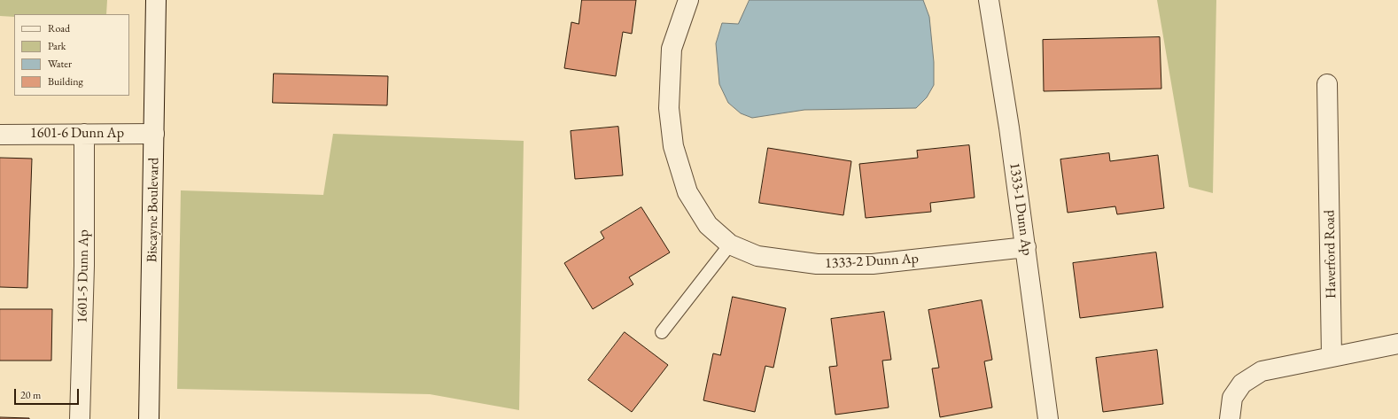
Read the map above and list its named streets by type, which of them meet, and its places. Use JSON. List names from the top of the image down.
{
  "streets": {
    "street": [
      "1601-6 Dunn Ap",
      "1333-1 Dunn Ap",
      "Biscayne Boulevard",
      "Haverford Road",
      "1333-2 Dunn Ap",
      "1601-5 Dunn Ap"
    ]
  },
  "crossings": [
    ["1601-6 Dunn Ap", "Biscayne Boulevard"],
    ["1601-6 Dunn Ap", "1601-5 Dunn Ap"],
    ["1333-1 Dunn Ap", "1333-2 Dunn Ap"]
  ],
  "legend": [
    "Road",
    "Park",
    "Water",
    "Building"
  ],
  "scale_bar": "20 m"
}
